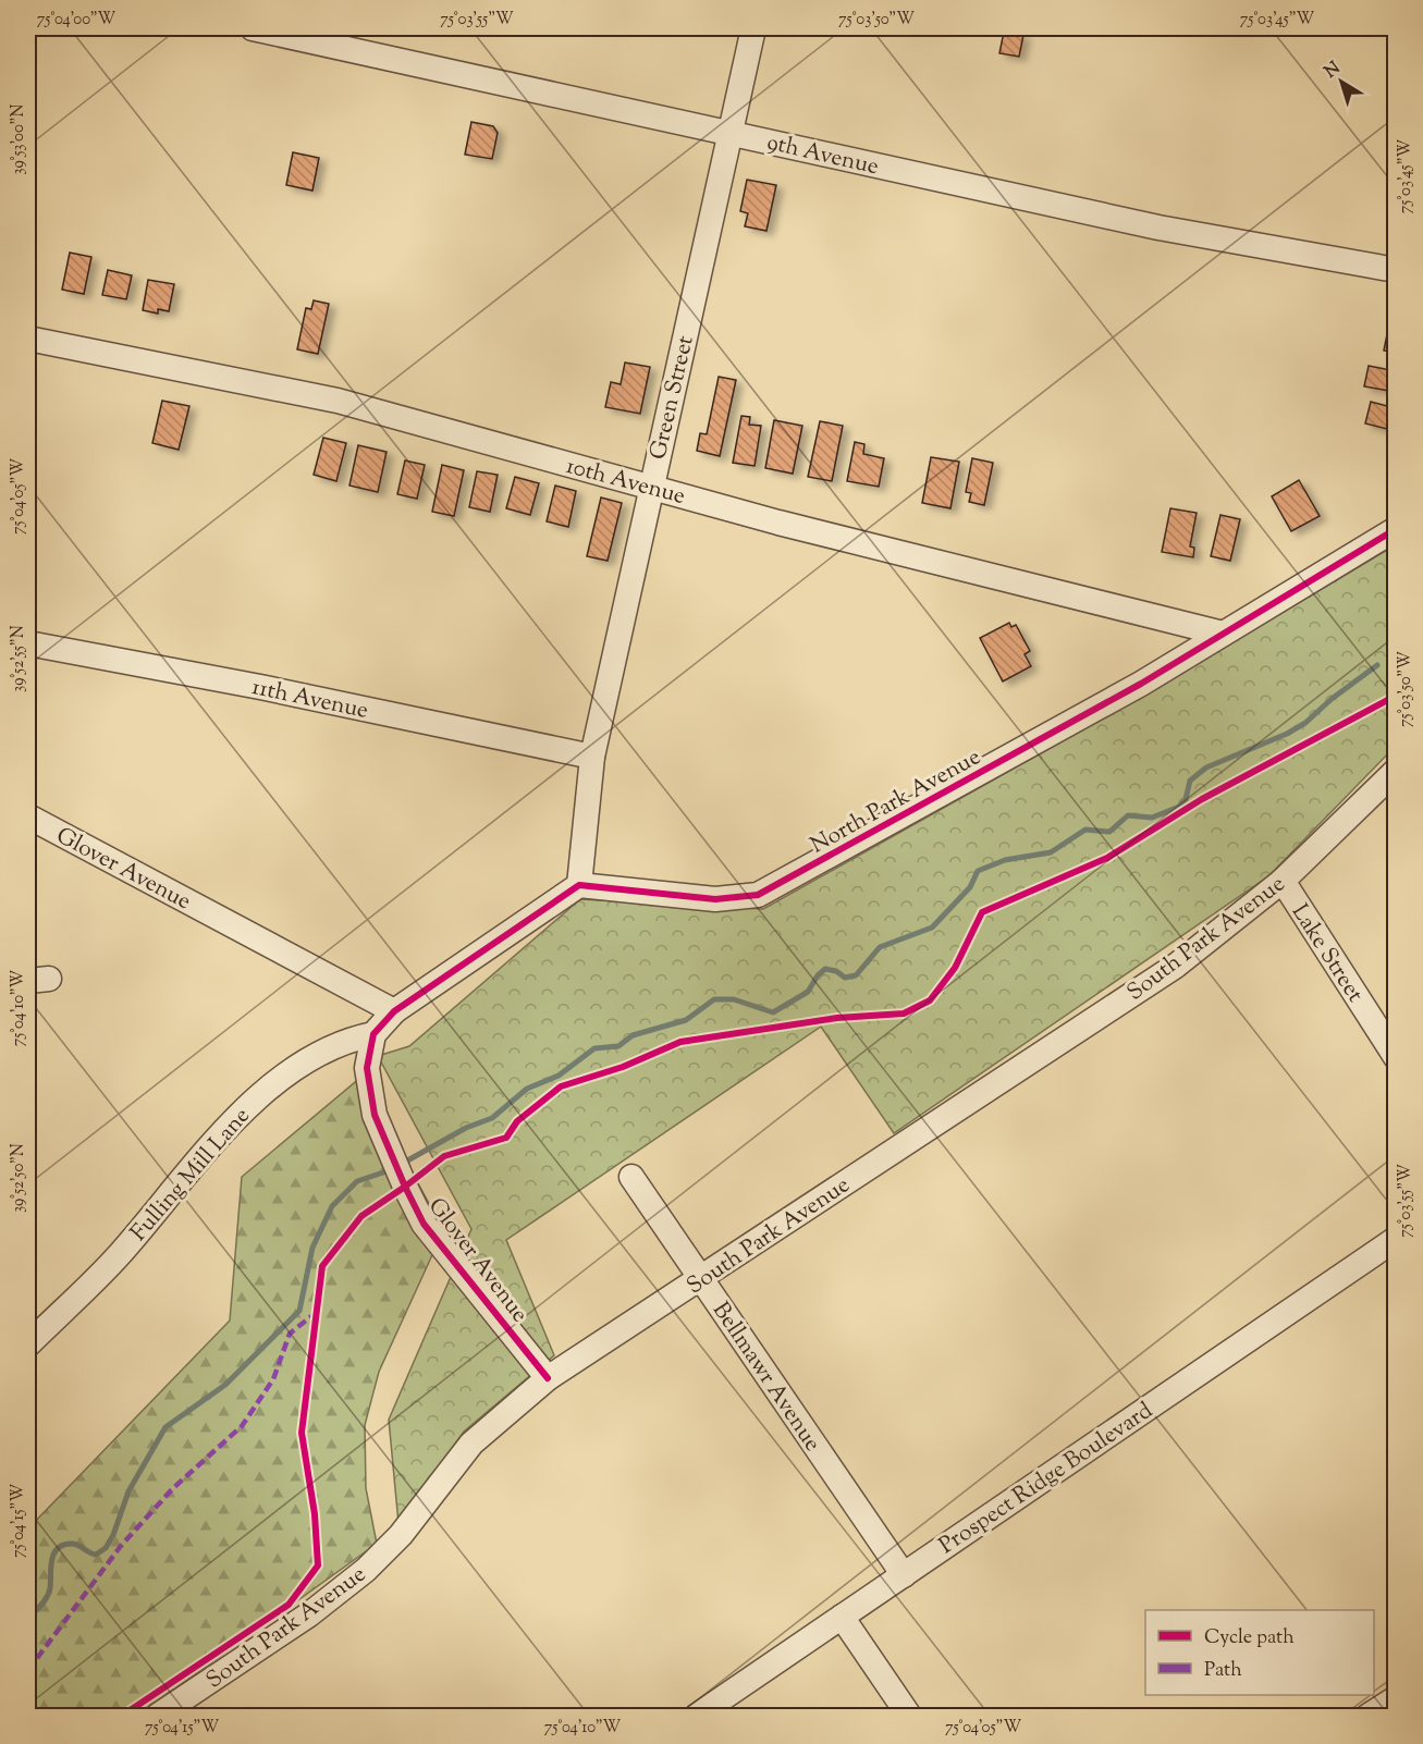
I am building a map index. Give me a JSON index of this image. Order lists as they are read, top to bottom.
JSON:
{
  "streets": {
    "street": [
      "9th Avenue",
      "Green Street",
      "10th Avenue",
      "11th Avenue",
      "North Park Avenue",
      "Glover Avenue",
      "South Park Avenue",
      "Lake Street",
      "Fulling Mill Lane",
      "Bellmawr Avenue",
      "Prospect Ridge Boulevard"
    ]
  },
  "crossings": [
    ["9th Avenue", "Green Street"],
    ["Green Street", "10th Avenue"],
    ["Green Street", "11th Avenue"],
    ["Green Street", "North Park Avenue"],
    ["10th Avenue", "North Park Avenue"],
    ["Glover Avenue", "South Park Avenue"],
    ["Glover Avenue", "Fulling Mill Lane"],
    ["South Park Avenue", "Lake Street"],
    ["South Park Avenue", "Bellmawr Avenue"],
    ["Bellmawr Avenue", "Prospect Ridge Boulevard"]
  ],
  "legend": ["Cycle path", "Path"],
  "north": "top left",
  "coordinates": [
    "75°04'00\"W",
    "75°03'55\"W",
    "75°03'50\"W",
    "75°03'45\"W",
    "39°53'00\"N",
    "75°04'05\"W",
    "39°52'55\"N",
    "75°04'10\"W",
    "39°52'50\"N",
    "75°04'15\"W"
  ]
}
